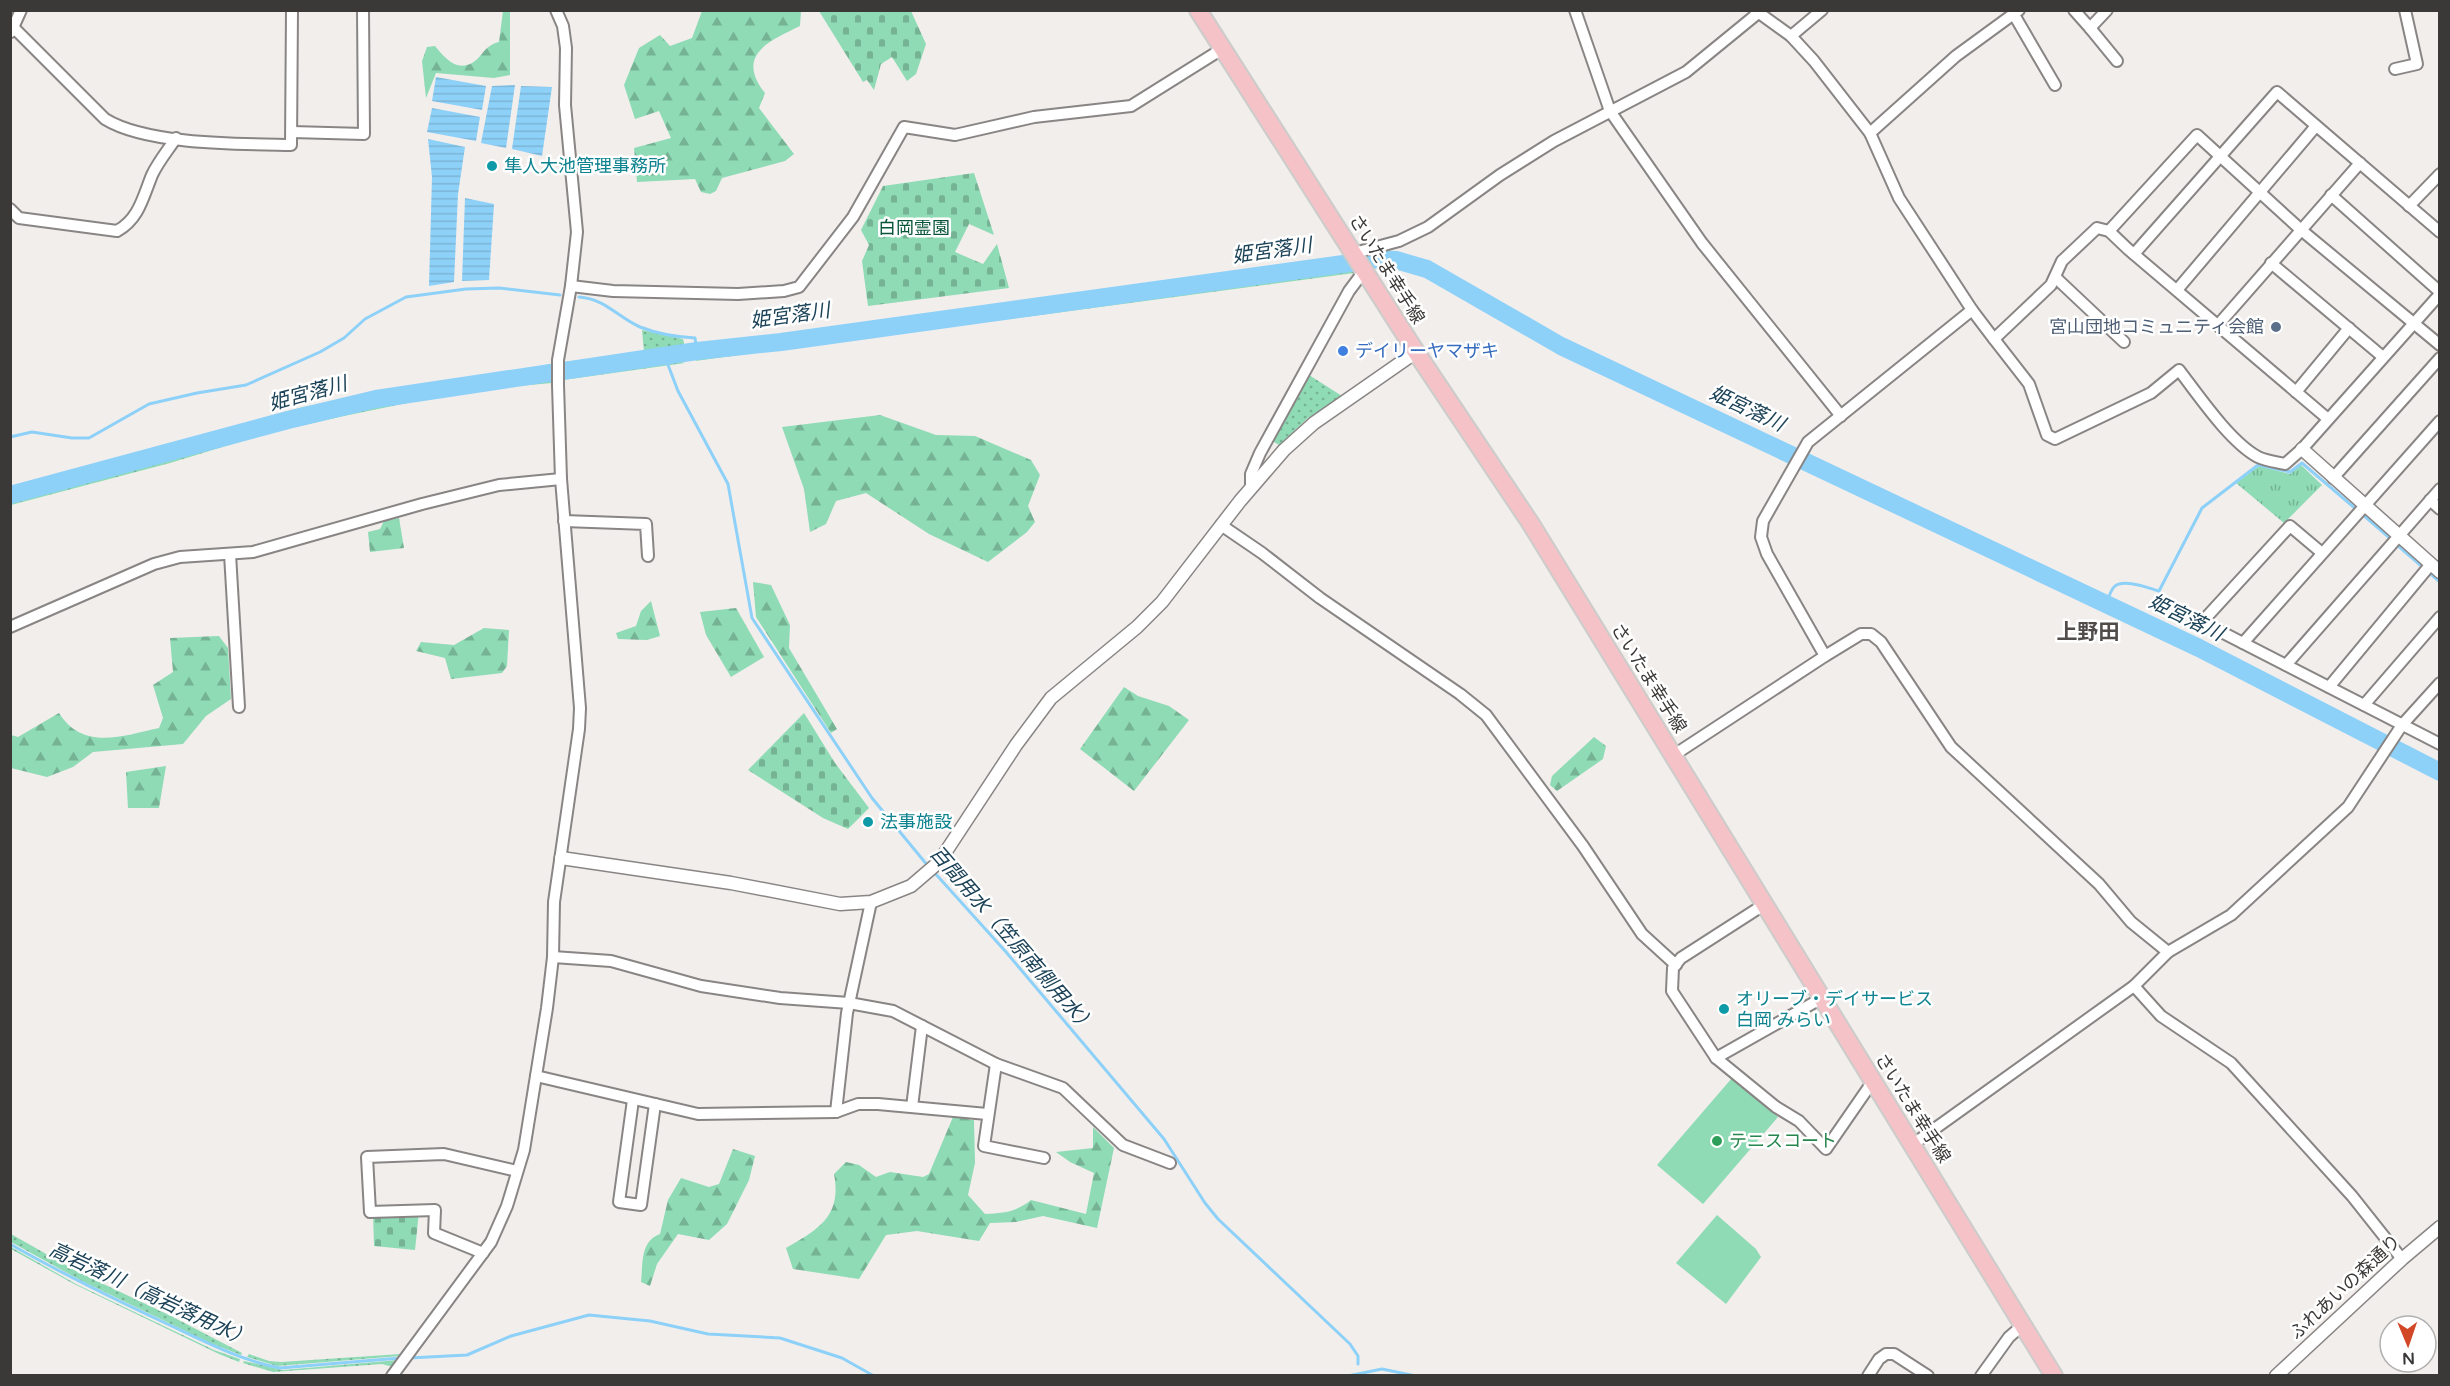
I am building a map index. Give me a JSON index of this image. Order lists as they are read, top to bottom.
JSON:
{
  "streets": {
    "main road": ["さいたま幸手線"],
    "street": ["ふれあいの森通り"]
  },
  "districts": ["上野田"],
  "water": ["姫宮落川", "百間用水（笠原南側用水）", "高岩落川（高岩落用水）"],
  "parks": ["白岡霊園"],
  "places": [
    "隼人大池管理事務所",
    "宮山団地コミュニティ会館",
    "デイリーヤマザキ",
    "法事施設",
    "オリーブ・デイサービス 白岡 みらい",
    "テニスコート"
  ],
  "north": "bottom"
}
